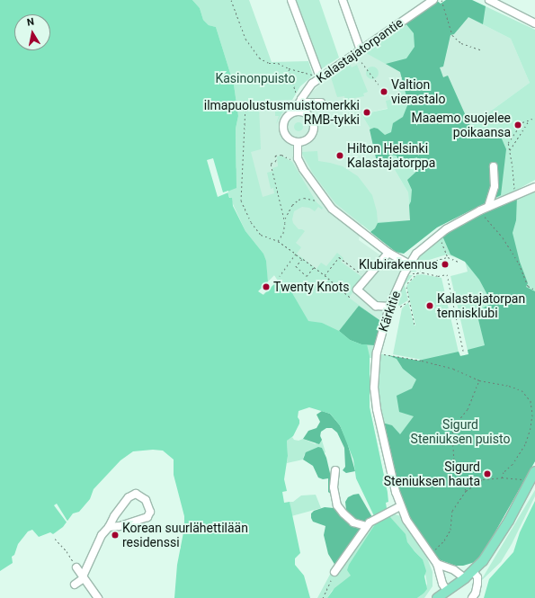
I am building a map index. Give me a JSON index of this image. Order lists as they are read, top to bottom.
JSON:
{
  "streets": {
    "street": ["Kalastajatorpantie", "Kärkitie"]
  },
  "parks": ["Kasinonpuisto", "Sigurd Steniuksen puisto"],
  "places": [
    "Valtion vierastalo",
    "ilmapuolustusmuistomerkki RMB-tykki",
    "Maaemo suojelee poikaansa",
    "Hilton Helsinki Kalastajatorppa",
    "Klubirakennus",
    "Twenty Knots",
    "Kalastajatorpan tennisklubi",
    "Sigurd Steniuksen hauta",
    "Korean suurlähettilään residenssi"
  ],
  "north": "top"
}
